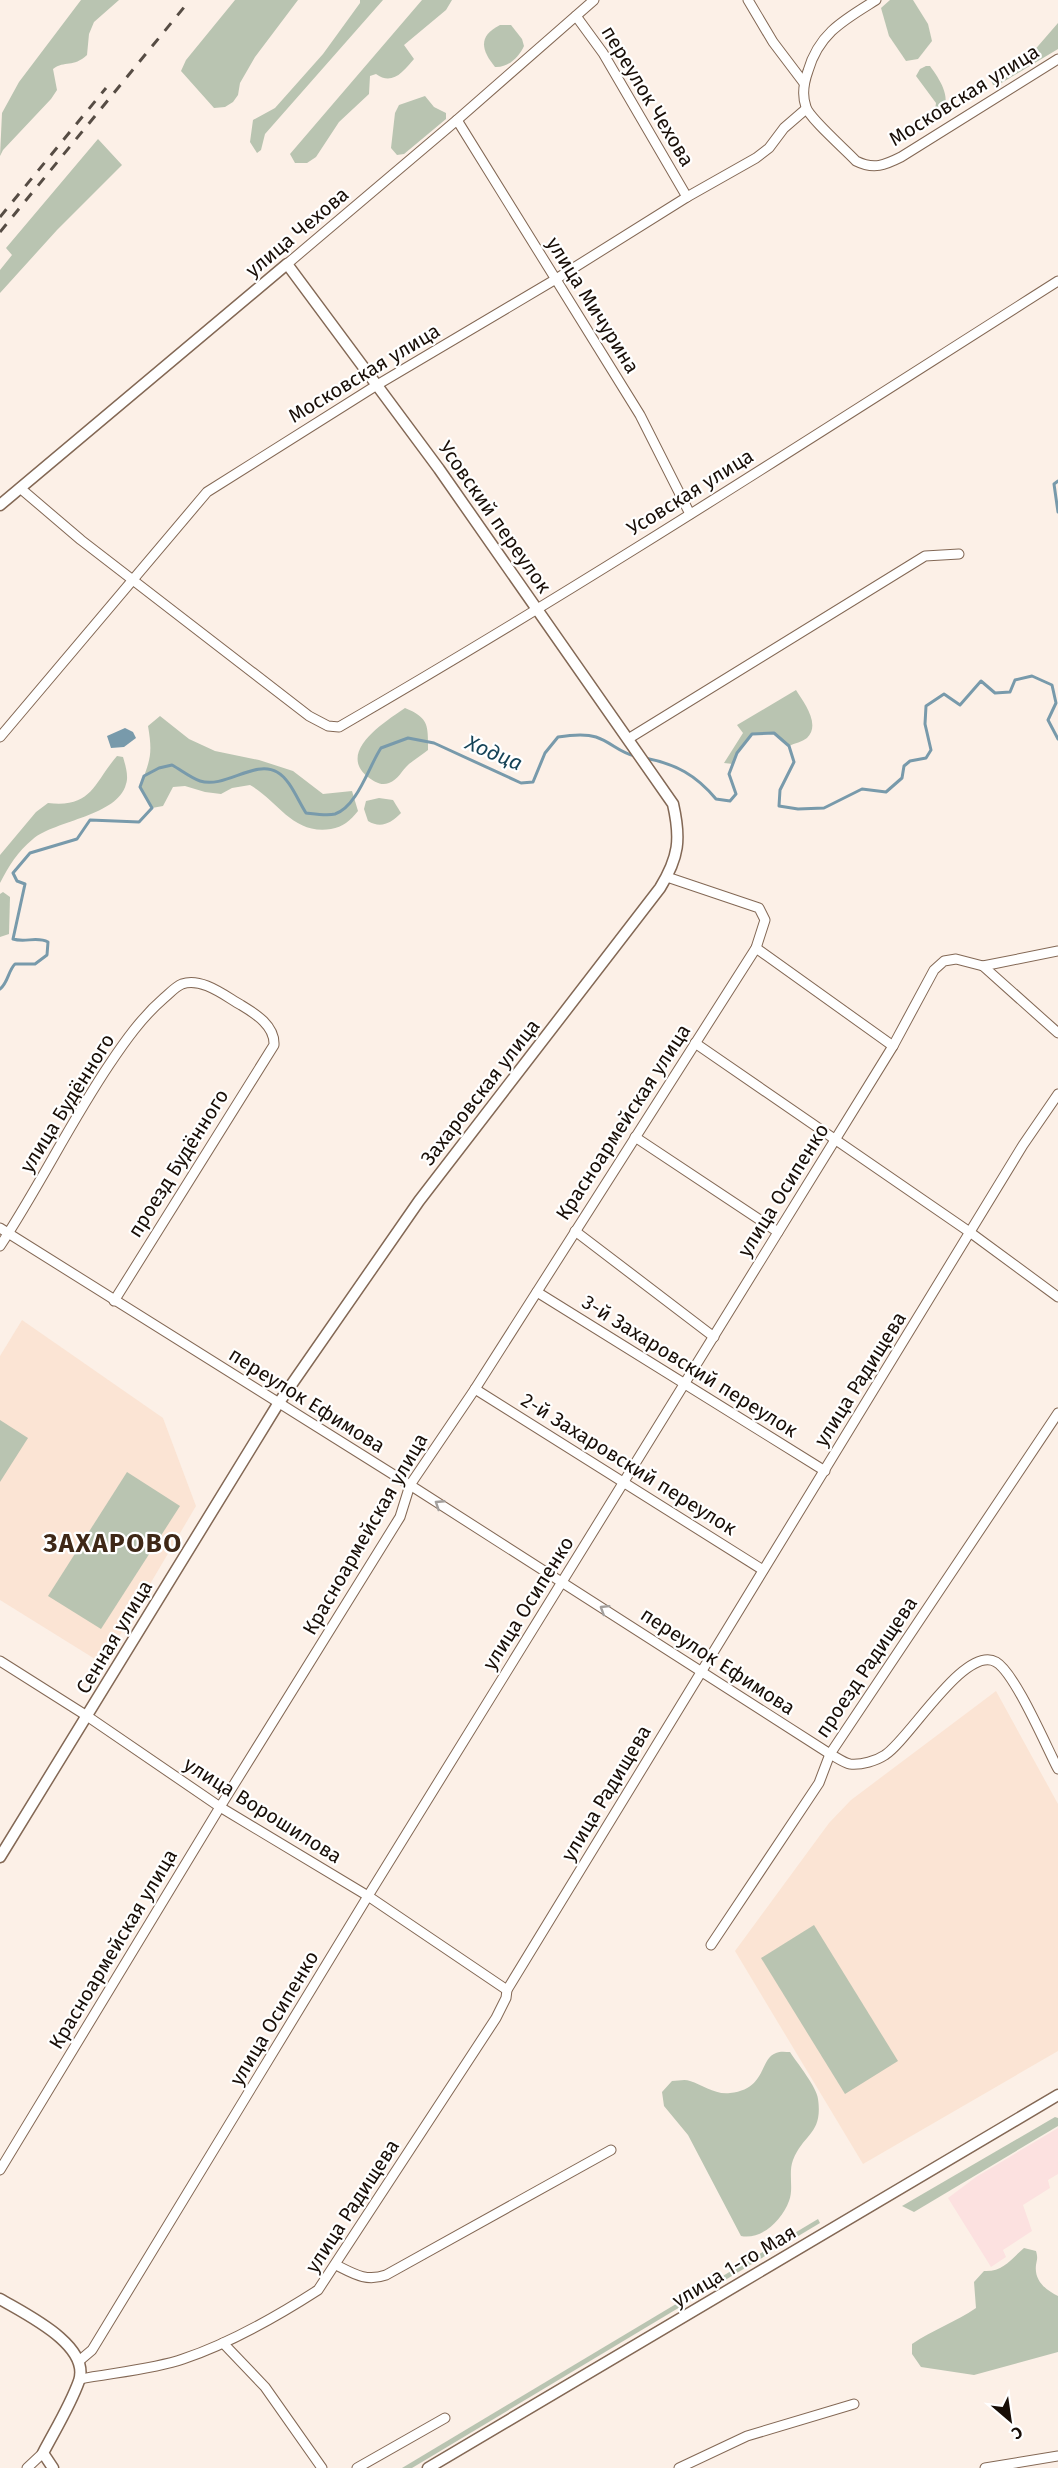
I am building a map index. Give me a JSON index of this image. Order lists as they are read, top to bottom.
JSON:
{
  "streets": {
    "street": [
      "Московская улица",
      "переулок Чехова",
      "улица Чехова",
      "улица Мичурина",
      "Усовская улица",
      "Усовский переулок",
      "Захаровская улица",
      "улица Будённого",
      "Красноармейская улица",
      "проезд Будённого",
      "улица Осипенко",
      "3-й Захаровский переулок",
      "улица Радищева",
      "переулок Ефимова",
      "2-й Захаровский переулок",
      "Сенная улица",
      "проезд Радищева",
      "улица Ворошилова",
      "улица 1-го Мая"
    ]
  },
  "crossings": [
    ["Московская улица", "переулок Чехова"],
    ["Московская улица", "улица Мичурина"],
    ["Московская улица", "Усовская улица"],
    ["Московская улица", "Усовский переулок"],
    ["переулок Чехова", "улица Чехова"],
    ["улица Чехова", "улица Мичурина"],
    ["улица Чехова", "Усовский переулок"],
    ["улица Мичурина", "Усовская улица"],
    ["Усовская улица", "Усовский переулок"],
    ["Усовский переулок", "Захаровская улица"],
    ["Захаровская улица", "Красноармейская улица"],
    ["Захаровская улица", "переулок Ефимова"],
    ["Захаровская улица", "Сенная улица"],
    ["улица Будённого", "проезд Будённого"],
    ["улица Будённого", "переулок Ефимова"],
    ["Красноармейская улица", "3-й Захаровский переулок"],
    ["Красноармейская улица", "переулок Ефимова"],
    ["Красноармейская улица", "2-й Захаровский переулок"],
    ["Красноармейская улица", "улица Ворошилова"],
    ["проезд Будённого", "переулок Ефимова"],
    ["улица Осипенко", "3-й Захаровский переулок"],
    ["улица Осипенко", "переулок Ефимова"],
    ["улица Осипенко", "2-й Захаровский переулок"],
    ["улица Осипенко", "улица Ворошилова"],
    ["3-й Захаровский переулок", "улица Радищева"],
    ["улица Радищева", "переулок Ефимова"],
    ["улица Радищева", "2-й Захаровский переулок"],
    ["улица Радищева", "улица Ворошилова"],
    ["переулок Ефимова", "Сенная улица"],
    ["переулок Ефимова", "проезд Радищева"],
    ["Сенная улица", "улица Ворошилова"]
  ],
  "districts": ["ЗАХАРОВО"],
  "water": ["Ходца"],
  "north": "bottom right"
}
